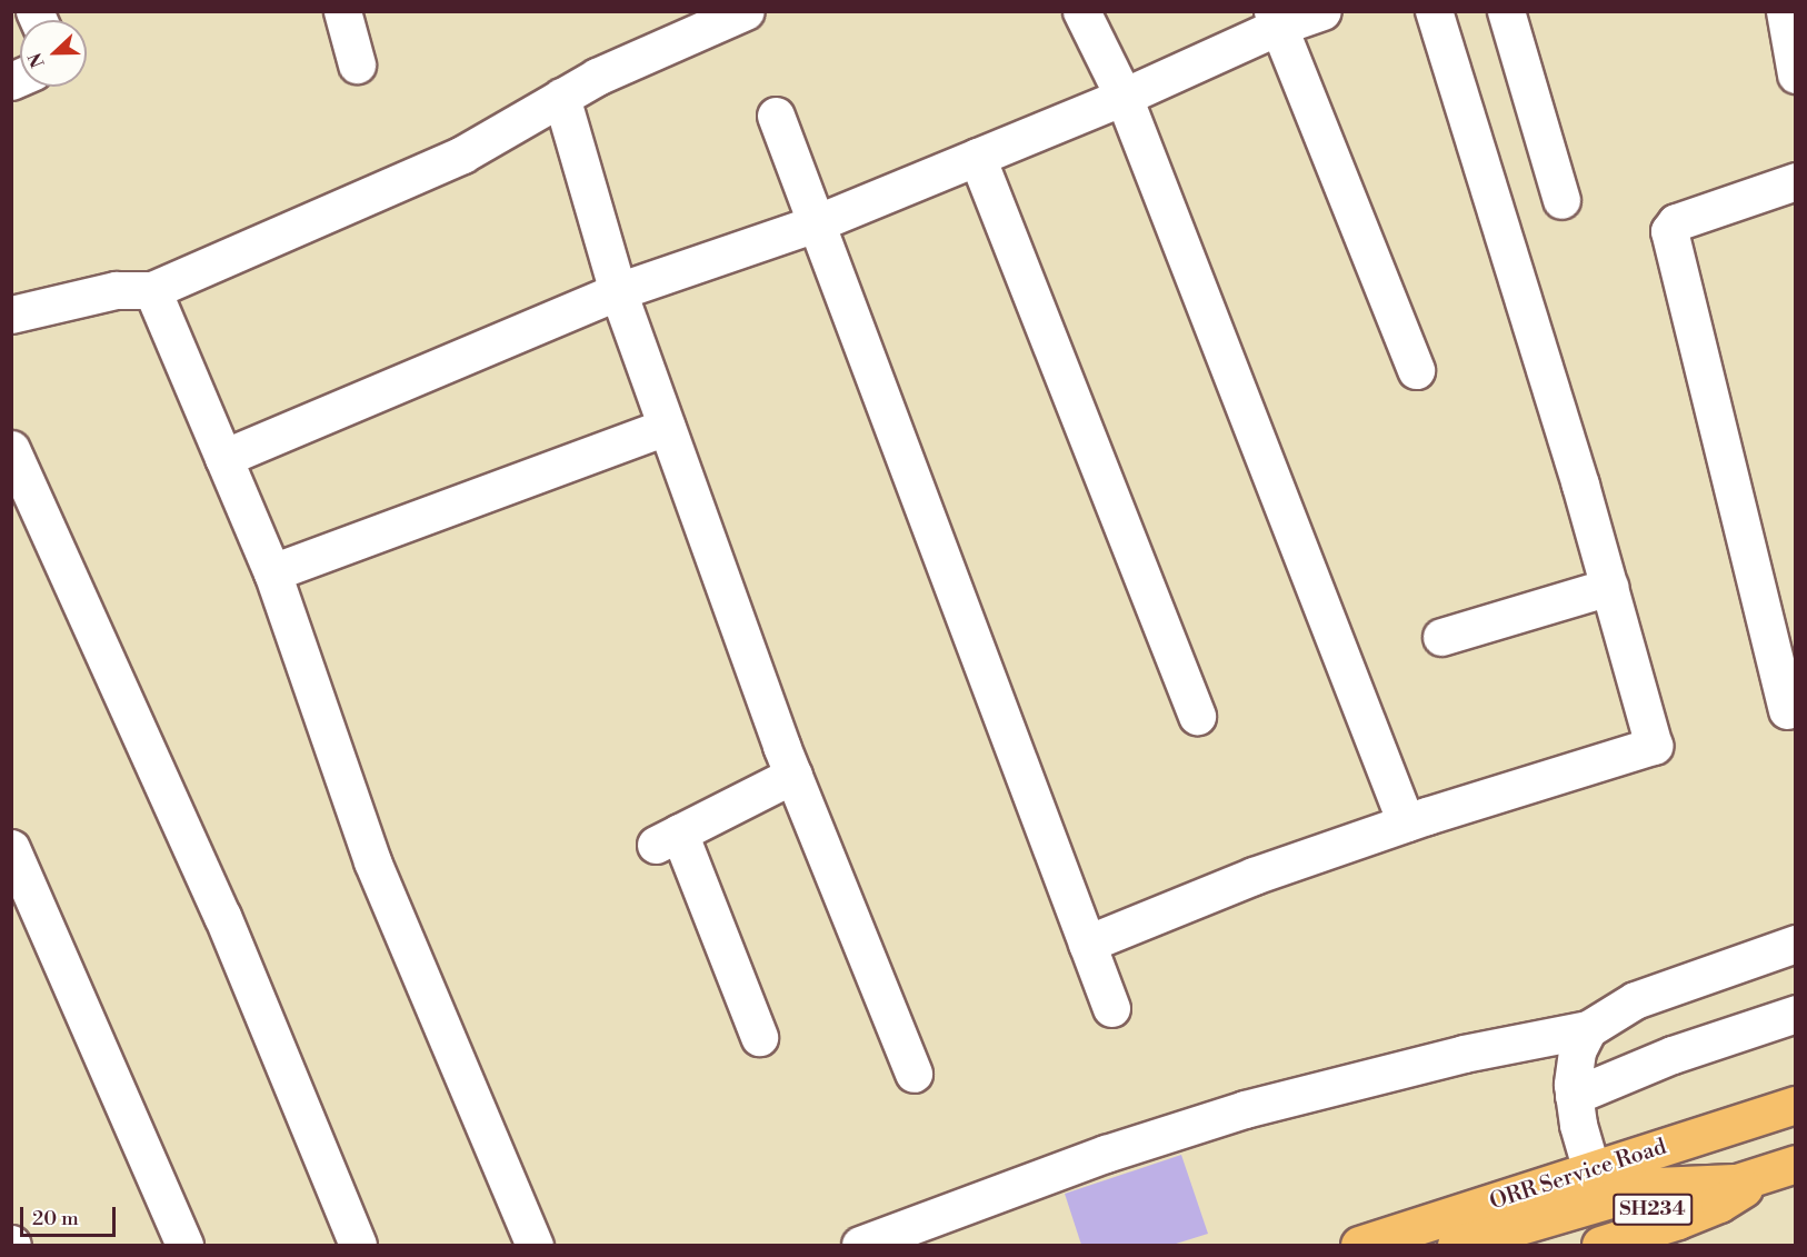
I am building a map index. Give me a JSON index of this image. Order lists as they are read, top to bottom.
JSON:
{
  "streets": {
    "main road": ["ORR Service Road", "SH234"]
  },
  "scale_bar": "20 m",
  "north": "left"
}
